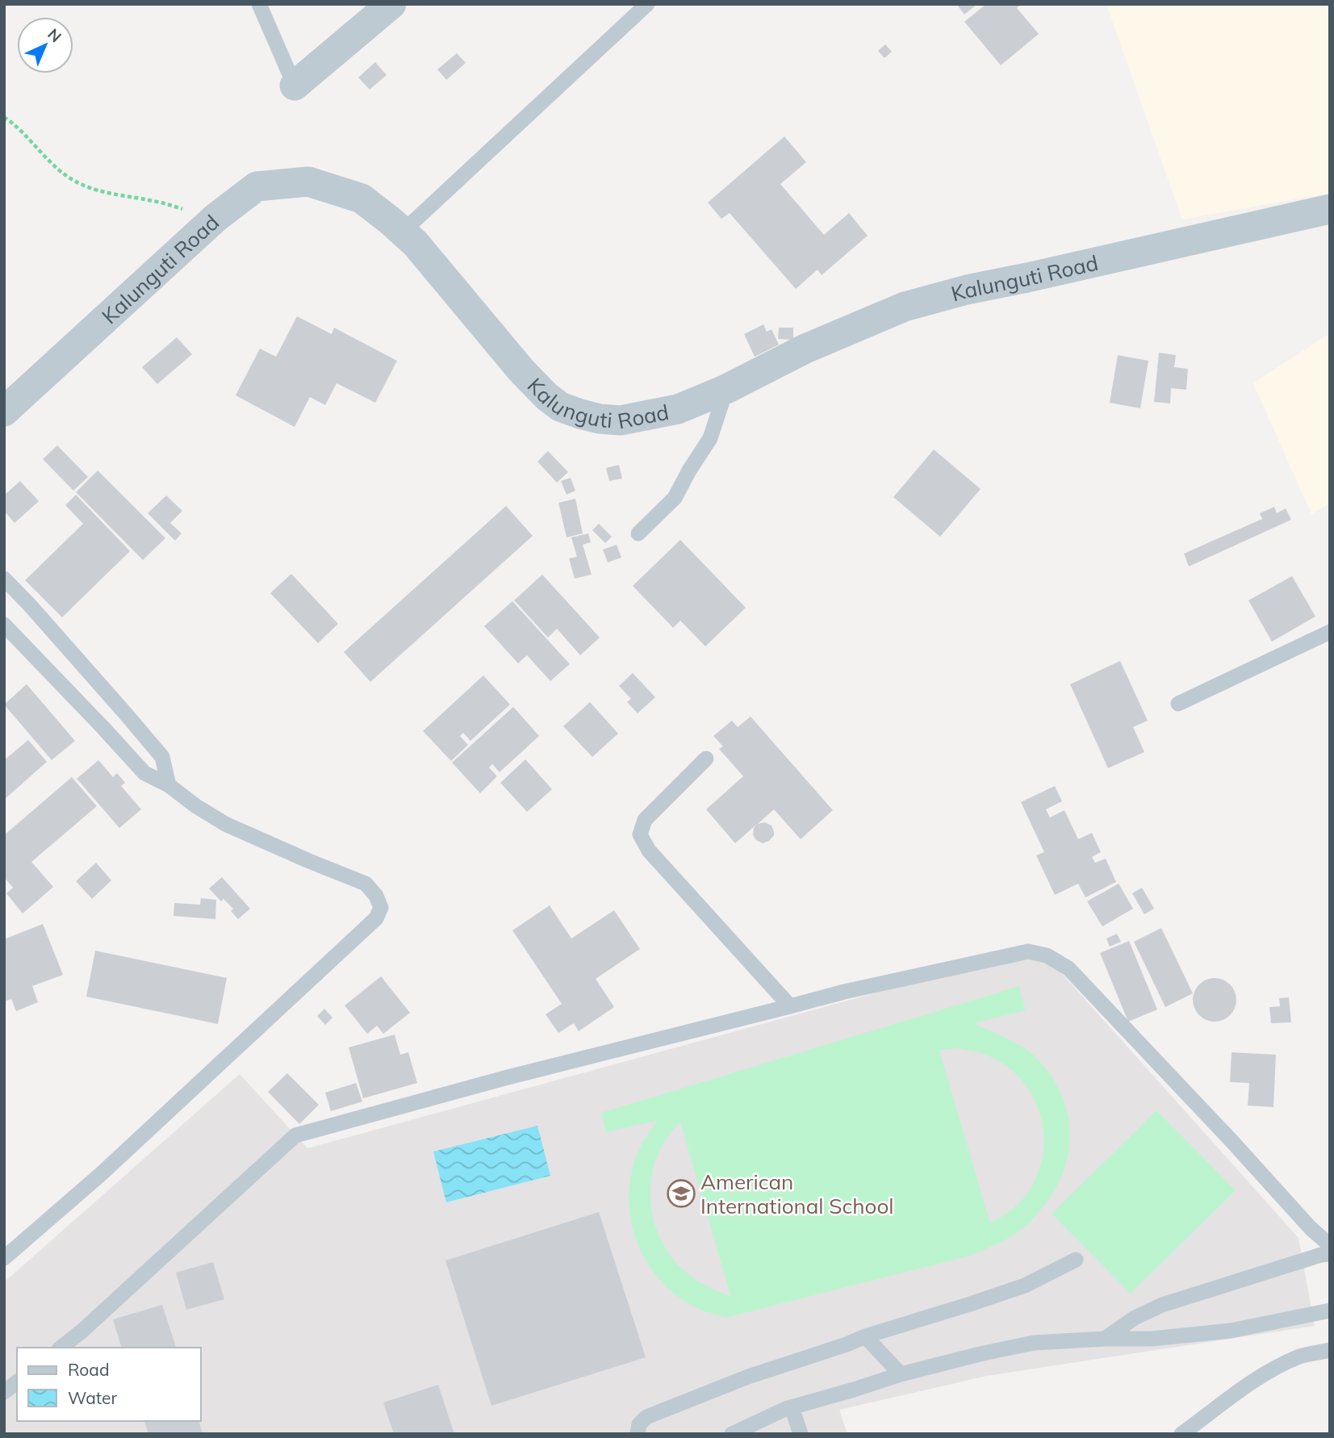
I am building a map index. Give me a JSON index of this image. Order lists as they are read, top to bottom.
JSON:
{
  "streets": {
    "street": ["Kalunguti Road"]
  },
  "places": {
    "school or university": ["American International School"]
  },
  "legend": ["Road", "Water"],
  "north": "top right"
}
